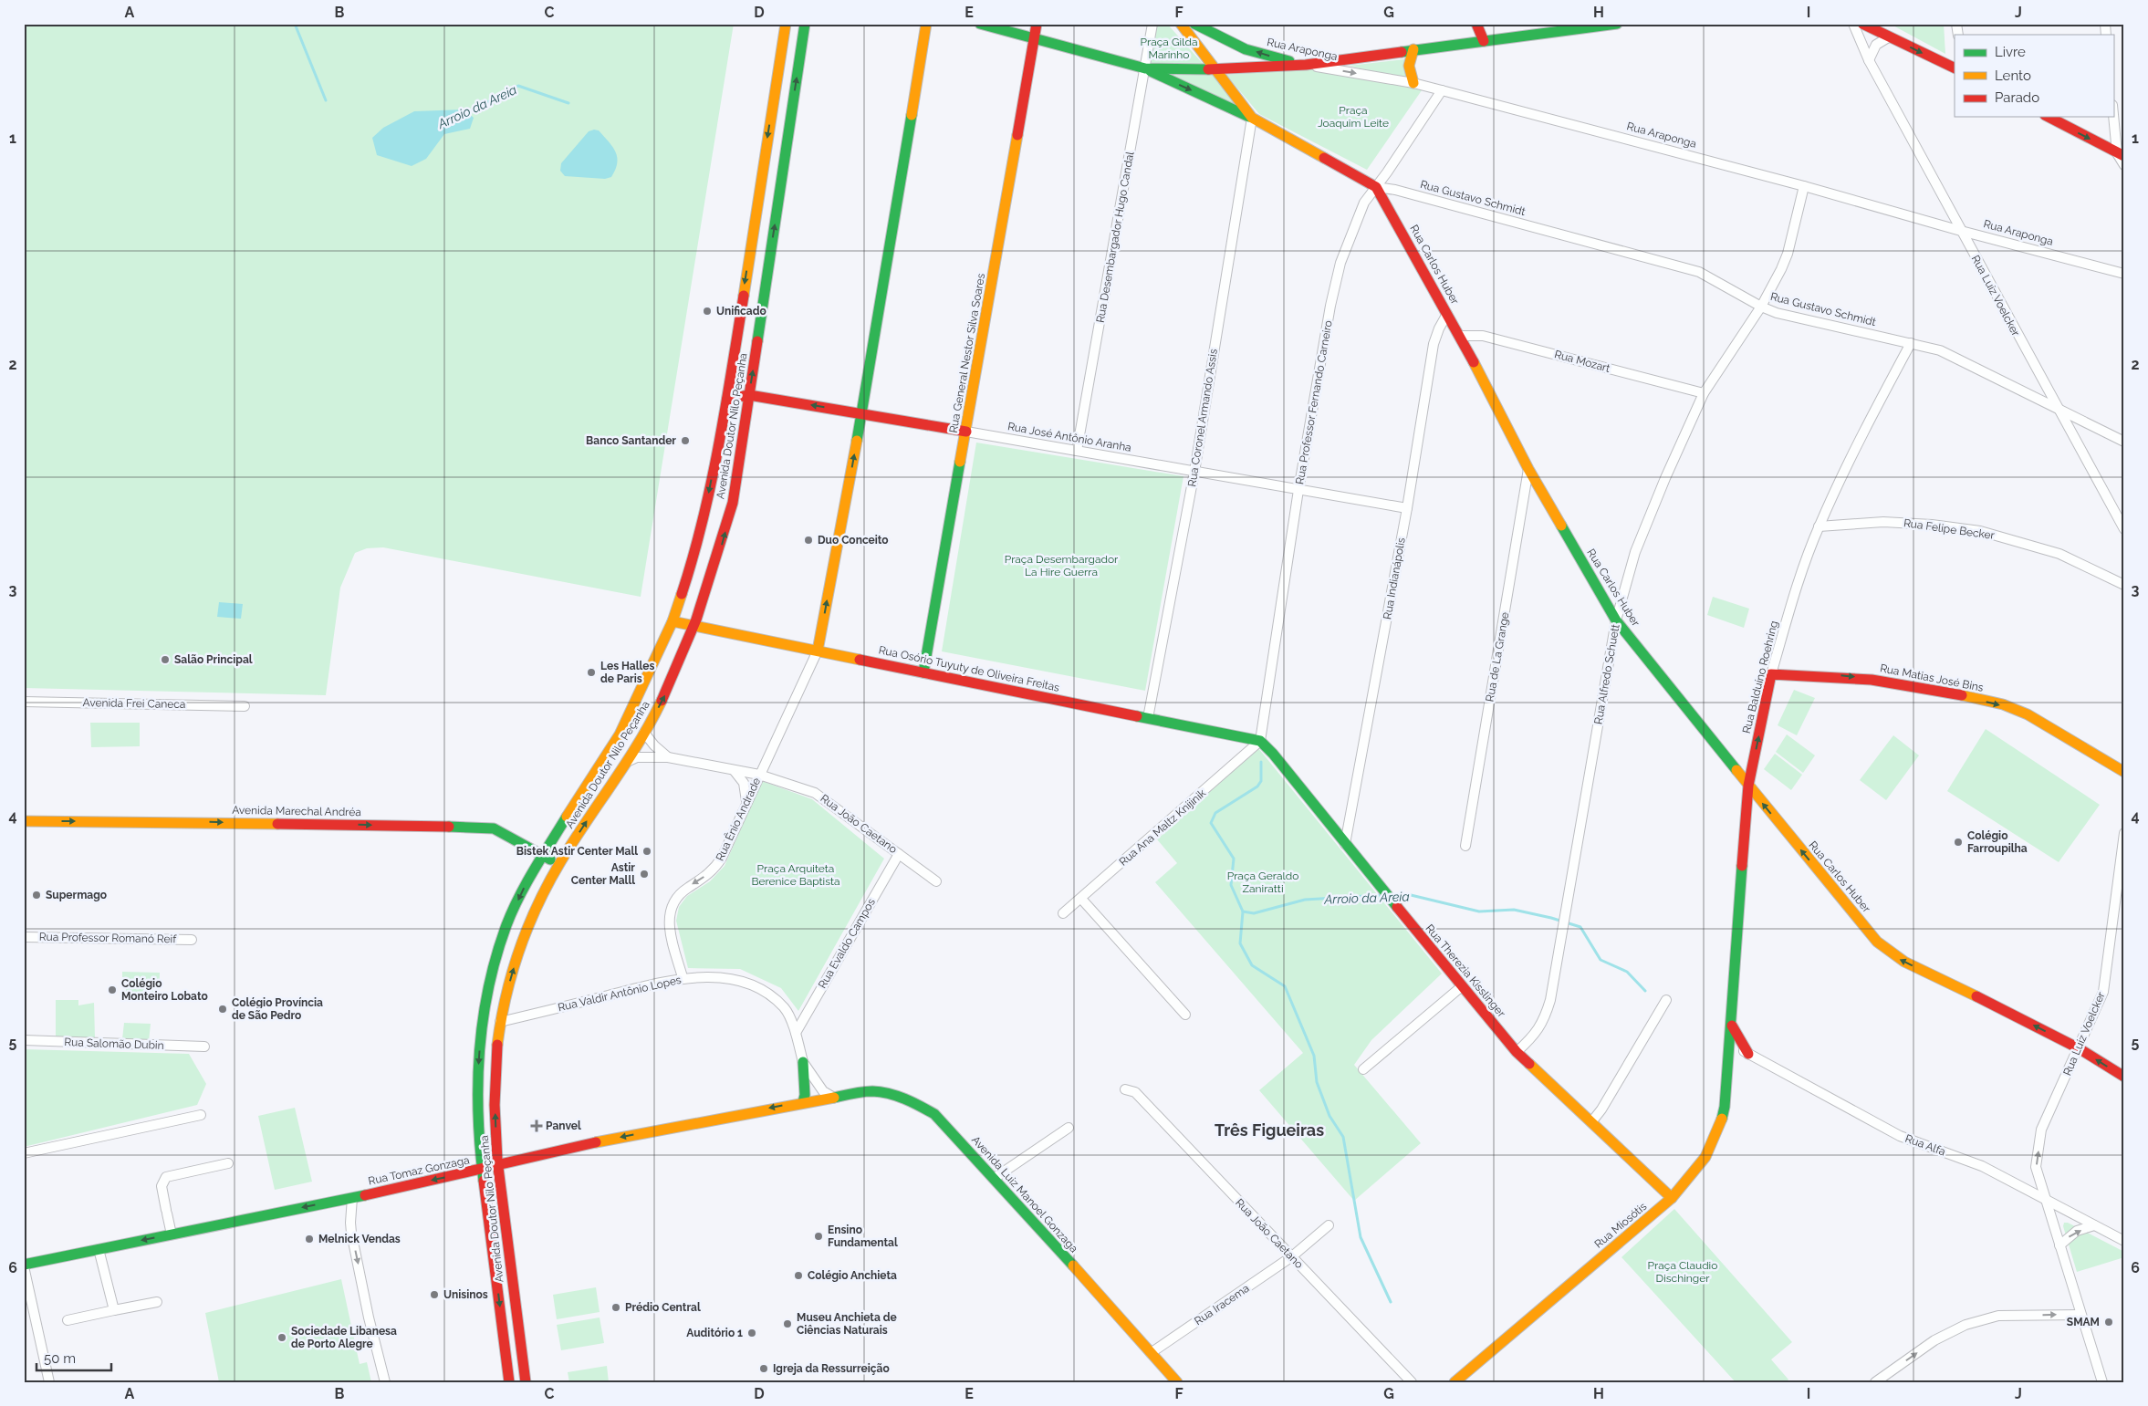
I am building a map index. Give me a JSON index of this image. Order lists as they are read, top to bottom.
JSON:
{
  "streets": {
    "street": [
      "Rua Araponga",
      "Rua Gustavo Schmidt",
      "Rua Desembargador Hugo Candal",
      "Rua Carlos Huber",
      "Rua Luiz Voelcker",
      "Rua General Nestor Silva Soares",
      "Rua Mozart",
      "Rua Professor Fernando Carneiro",
      "Rua Coronel Armando Assis",
      "Avenida Doutor Nilo Peçanha",
      "Rua José Antônio Aranha",
      "Rua Felipe Becker",
      "Rua Indianápolis",
      "Rua de La Grange",
      "Rua Osório Tuyuty de Oliveira Freitas",
      "Rua Alfredo Schuett",
      "Rua Balduíno Roehring",
      "Rua Matias José Bins",
      "Avenida Frei Caneca",
      "Avenida Marechal Andréa",
      "Rua Ênio Andrade",
      "Rua João Caetano",
      "Rua Ana Maltz Knijinik",
      "Rua Professor Romanó Reif",
      "Rua Evaldo Campos",
      "Rua Therezia Kisslinger",
      "Rua Valdir Antônio Lopes",
      "Rua Salomão Dubin",
      "Rua Alfa",
      "Rua Tomaz Gonzaga",
      "Avenida Luiz Manoel Gonzaga",
      "Rua Miosótis",
      "Rua Iracema"
    ]
  },
  "crossings": [
    ["Rua Araponga", "Rua Luiz Voelcker"],
    ["Rua Araponga", "Rua Professor Fernando Carneiro"],
    ["Rua Araponga", "Rua Alfredo Schuett"],
    ["Rua Gustavo Schmidt", "Rua Carlos Huber"],
    ["Rua Gustavo Schmidt", "Rua Luiz Voelcker"],
    ["Rua Gustavo Schmidt", "Rua Professor Fernando Carneiro"],
    ["Rua Gustavo Schmidt", "Rua Alfredo Schuett"],
    ["Rua Gustavo Schmidt", "Rua Balduíno Roehring"],
    ["Rua Desembargador Hugo Candal", "Rua José Antônio Aranha"],
    ["Rua Carlos Huber", "Rua Luiz Voelcker"],
    ["Rua Carlos Huber", "Rua Mozart"],
    ["Rua Carlos Huber", "Rua Professor Fernando Carneiro"],
    ["Rua Carlos Huber", "Rua Indianápolis"],
    ["Rua Carlos Huber", "Rua de La Grange"],
    ["Rua Carlos Huber", "Rua Alfredo Schuett"],
    ["Rua Carlos Huber", "Rua Balduíno Roehring"],
    ["Rua Luiz Voelcker", "Rua Alfa"],
    ["Rua General Nestor Silva Soares", "Rua José Antônio Aranha"],
    ["Rua General Nestor Silva Soares", "Rua Osório Tuyuty de Oliveira Freitas"],
    ["Rua Mozart", "Rua Alfredo Schuett"],
    ["Rua Professor Fernando Carneiro", "Rua José Antônio Aranha"],
    ["Rua Professor Fernando Carneiro", "Rua Osório Tuyuty de Oliveira Freitas"],
    ["Rua Professor Fernando Carneiro", "Rua Ana Maltz Knijinik"],
    ["Rua Professor Fernando Carneiro", "Rua Therezia Kisslinger"],
    ["Rua Coronel Armando Assis", "Rua José Antônio Aranha"],
    ["Rua Coronel Armando Assis", "Rua Osório Tuyuty de Oliveira Freitas"],
    ["Avenida Doutor Nilo Peçanha", "Rua José Antônio Aranha"],
    ["Avenida Doutor Nilo Peçanha", "Rua Osório Tuyuty de Oliveira Freitas"],
    ["Avenida Doutor Nilo Peçanha", "Avenida Marechal Andréa"],
    ["Avenida Doutor Nilo Peçanha", "Rua João Caetano"],
    ["Avenida Doutor Nilo Peçanha", "Rua Valdir Antônio Lopes"],
    ["Avenida Doutor Nilo Peçanha", "Rua Tomaz Gonzaga"],
    ["Rua José Antônio Aranha", "Rua Indianápolis"],
    ["Rua Felipe Becker", "Rua Balduíno Roehring"],
    ["Rua Indianápolis", "Rua Therezia Kisslinger"],
    ["Rua Osório Tuyuty de Oliveira Freitas", "Rua Ênio Andrade"],
    ["Rua Osório Tuyuty de Oliveira Freitas", "Rua Ana Maltz Knijinik"],
    ["Rua Osório Tuyuty de Oliveira Freitas", "Rua Therezia Kisslinger"],
    ["Rua Alfredo Schuett", "Rua Therezia Kisslinger"],
    ["Rua Balduíno Roehring", "Rua Matias José Bins"],
    ["Rua Balduíno Roehring", "Rua Alfa"],
    ["Rua Balduíno Roehring", "Rua Miosótis"],
    ["Rua Ênio Andrade", "Rua João Caetano"],
    ["Rua Ênio Andrade", "Rua Valdir Antônio Lopes"],
    ["Rua João Caetano", "Rua Evaldo Campos"],
    ["Rua João Caetano", "Rua Iracema"],
    ["Rua Ana Maltz Knijinik", "Rua Therezia Kisslinger"],
    ["Rua Evaldo Campos", "Rua Valdir Antônio Lopes"],
    ["Rua Therezia Kisslinger", "Rua Miosótis"],
    ["Rua Valdir Antônio Lopes", "Rua Tomaz Gonzaga"],
    ["Rua Valdir Antônio Lopes", "Avenida Luiz Manoel Gonzaga"],
    ["Rua Alfa", "Rua Miosótis"],
    ["Rua Tomaz Gonzaga", "Avenida Luiz Manoel Gonzaga"],
    ["Avenida Luiz Manoel Gonzaga", "Rua Iracema"]
  ],
  "one_way": [
    "Rua Carlos Huber",
    "Rua Matias José Bins",
    "Avenida Marechal Andréa",
    "Rua Ênio Andrade",
    "Rua Tomaz Gonzaga"
  ],
  "districts": ["Três Figueiras"],
  "water": ["Arroio da Areia"],
  "parks": [
    "Praça Gilda Marinho",
    "Praça Joaquim Leite",
    "Praça Desembargador La Hire Guerra",
    "Praça Arquiteta Berenice Baptista",
    "Praça Geraldo Zaniratti",
    "Praça Claudio Dischinger"
  ],
  "places": {
    "other": [
      "Unificado",
      "Banco Santander",
      "Duo Conceito",
      "Salão Principal",
      "Les Halles de Paris",
      "Colégio Farroupilha",
      "Bistek Astir Center Mall",
      "Astir Center Malll",
      "Supermago",
      "Colégio Monteiro Lobato",
      "Colégio Província de São Pedro",
      "Ensino Fundamental",
      "Melnick Vendas",
      "Colégio Anchieta",
      "Unisinos",
      "Prédio Central",
      "SMAM",
      "Museu Anchieta de Ciências Naturais",
      "Auditório 1",
      "Sociedade Libanesa de Porto Alegre",
      "Igreja da Ressurreição"
    ],
    "health": ["Panvel"]
  },
  "legend": ["Livre", "Lento", "Parado"],
  "scale_bar": "50 m",
  "grid": {
    "columns": [
      "A",
      "B",
      "C",
      "D",
      "E",
      "F",
      "G",
      "H",
      "I",
      "J"
    ],
    "rows": [
      "1",
      "2",
      "3",
      "4",
      "5",
      "6"
    ]
  }
}
